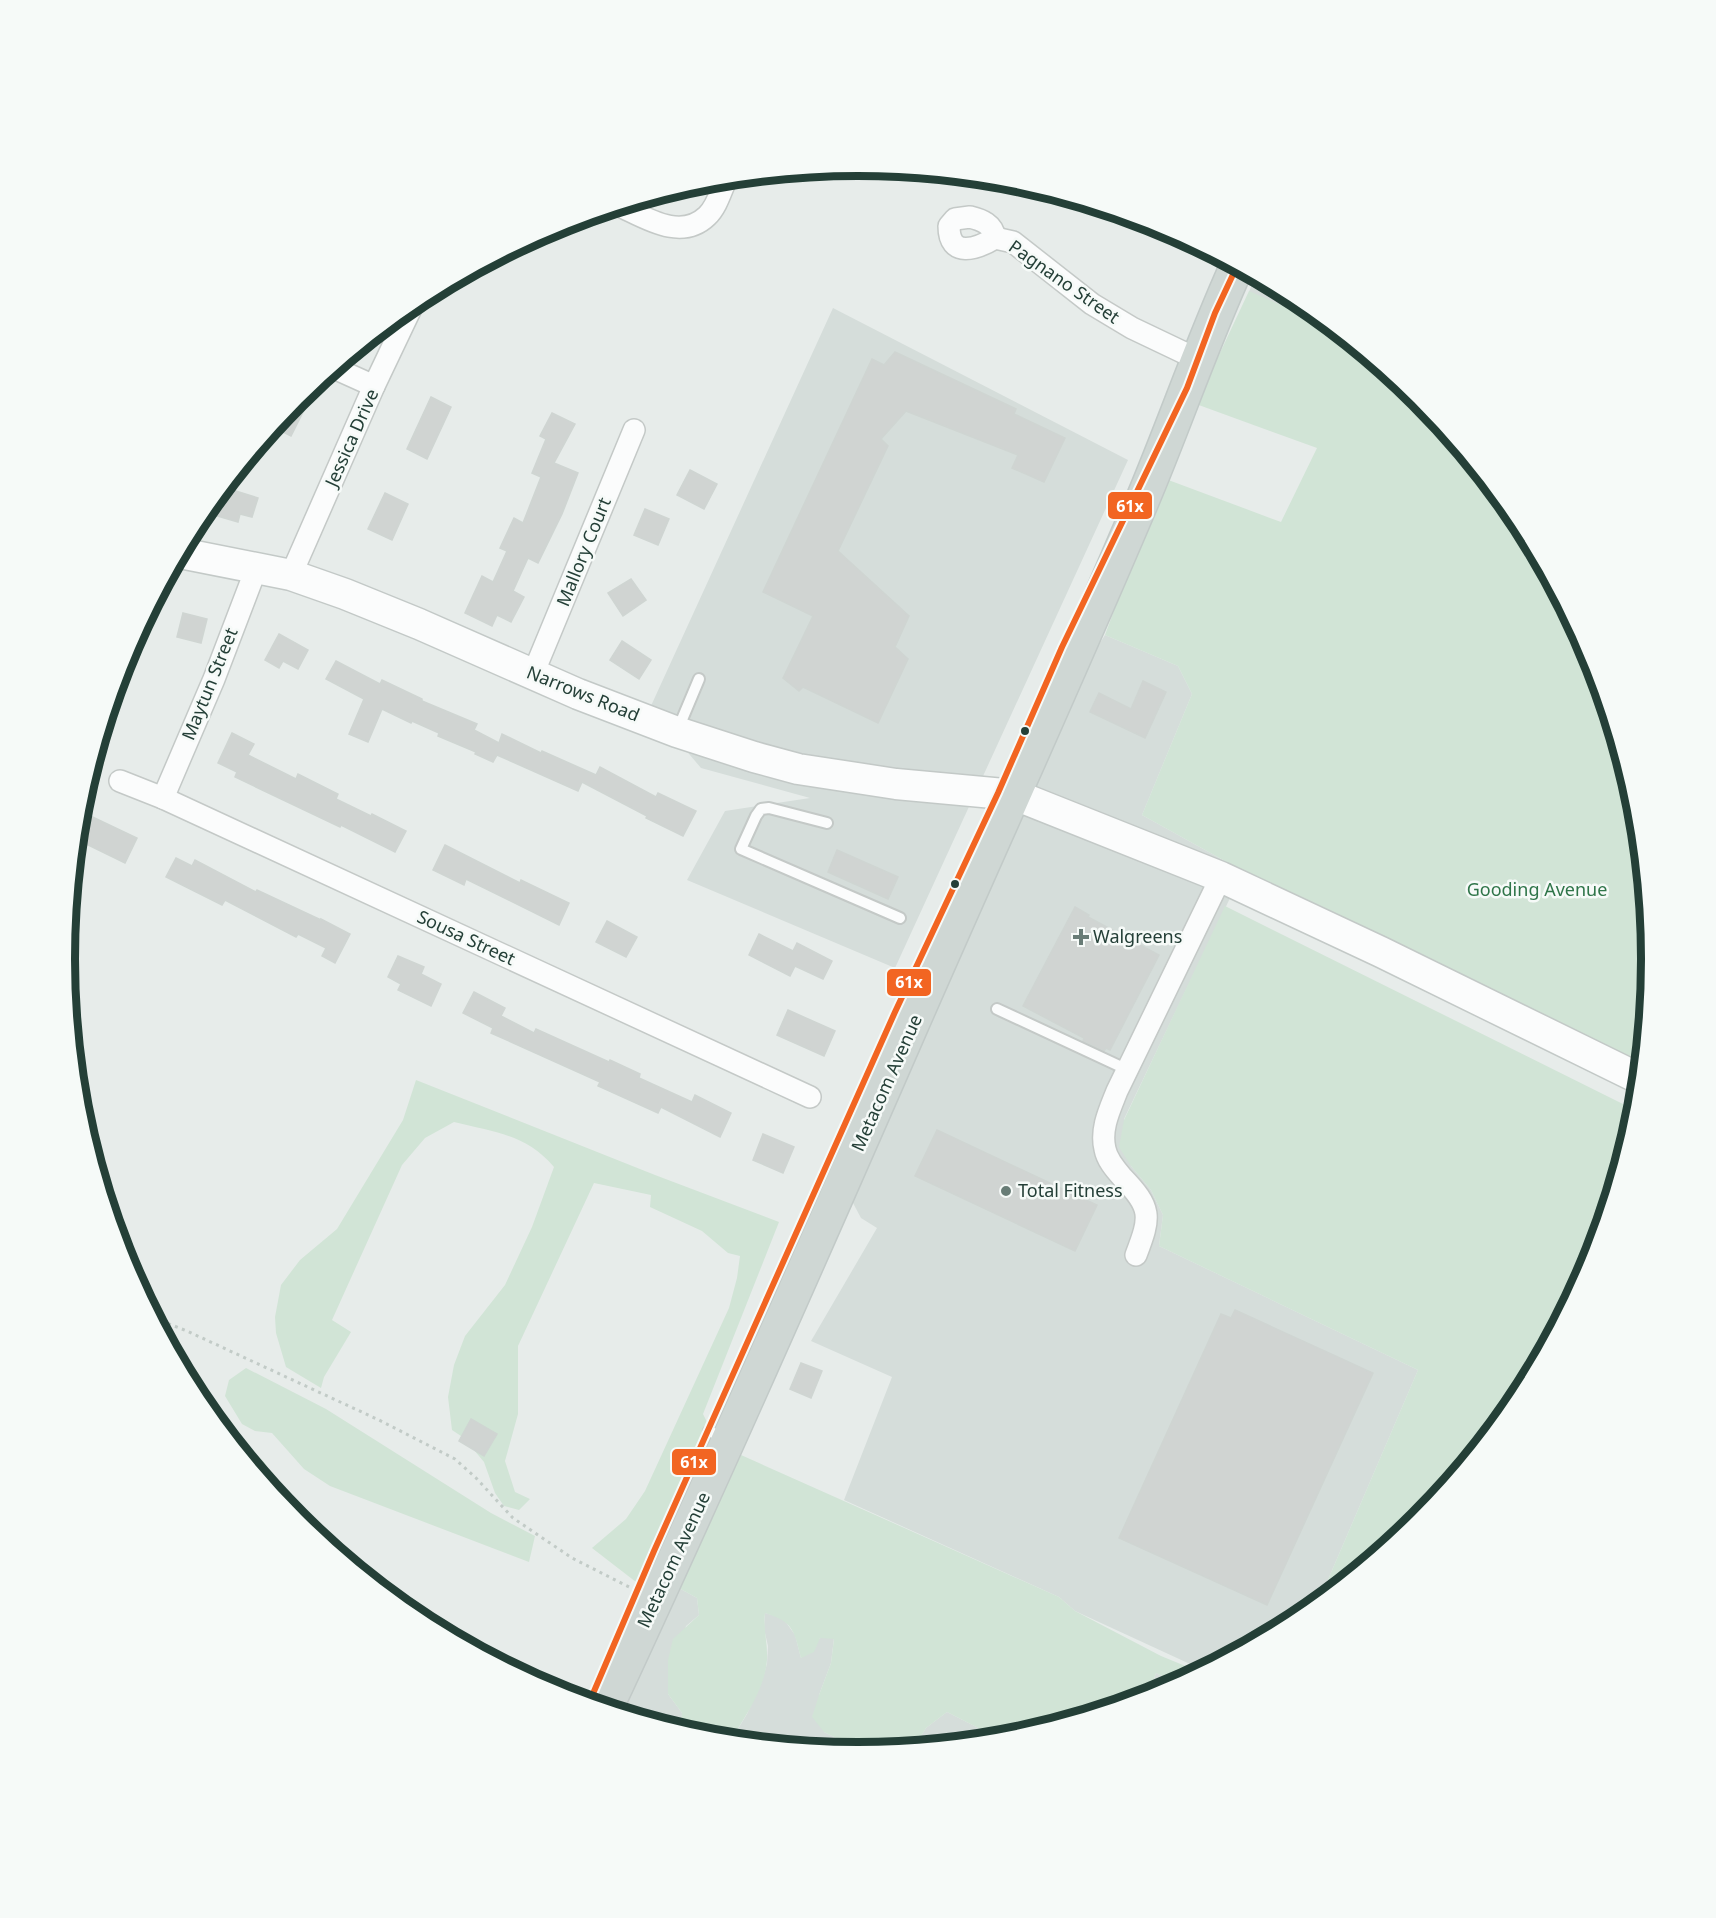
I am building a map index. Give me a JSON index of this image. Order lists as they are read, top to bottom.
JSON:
{
  "streets": {
    "main road": ["Metacom Avenue"],
    "street": [
      "Pagnano Street",
      "Jessica Drive",
      "Mallory Court",
      "Maytun Street",
      "Narrows Road",
      "Sousa Street"
    ]
  },
  "crossings": [
    ["Pagnano Street", "Metacom Avenue"],
    ["Jessica Drive", "Narrows Road"],
    ["Mallory Court", "Narrows Road"],
    ["Maytun Street", "Narrows Road"],
    ["Maytun Street", "Sousa Street"],
    ["Narrows Road", "Metacom Avenue"]
  ],
  "parks": ["Gooding Avenue"],
  "places": {
    "health": ["Walgreens"],
    "other": ["Total Fitness"]
  },
  "lines": ["transit line 61x"]
}
